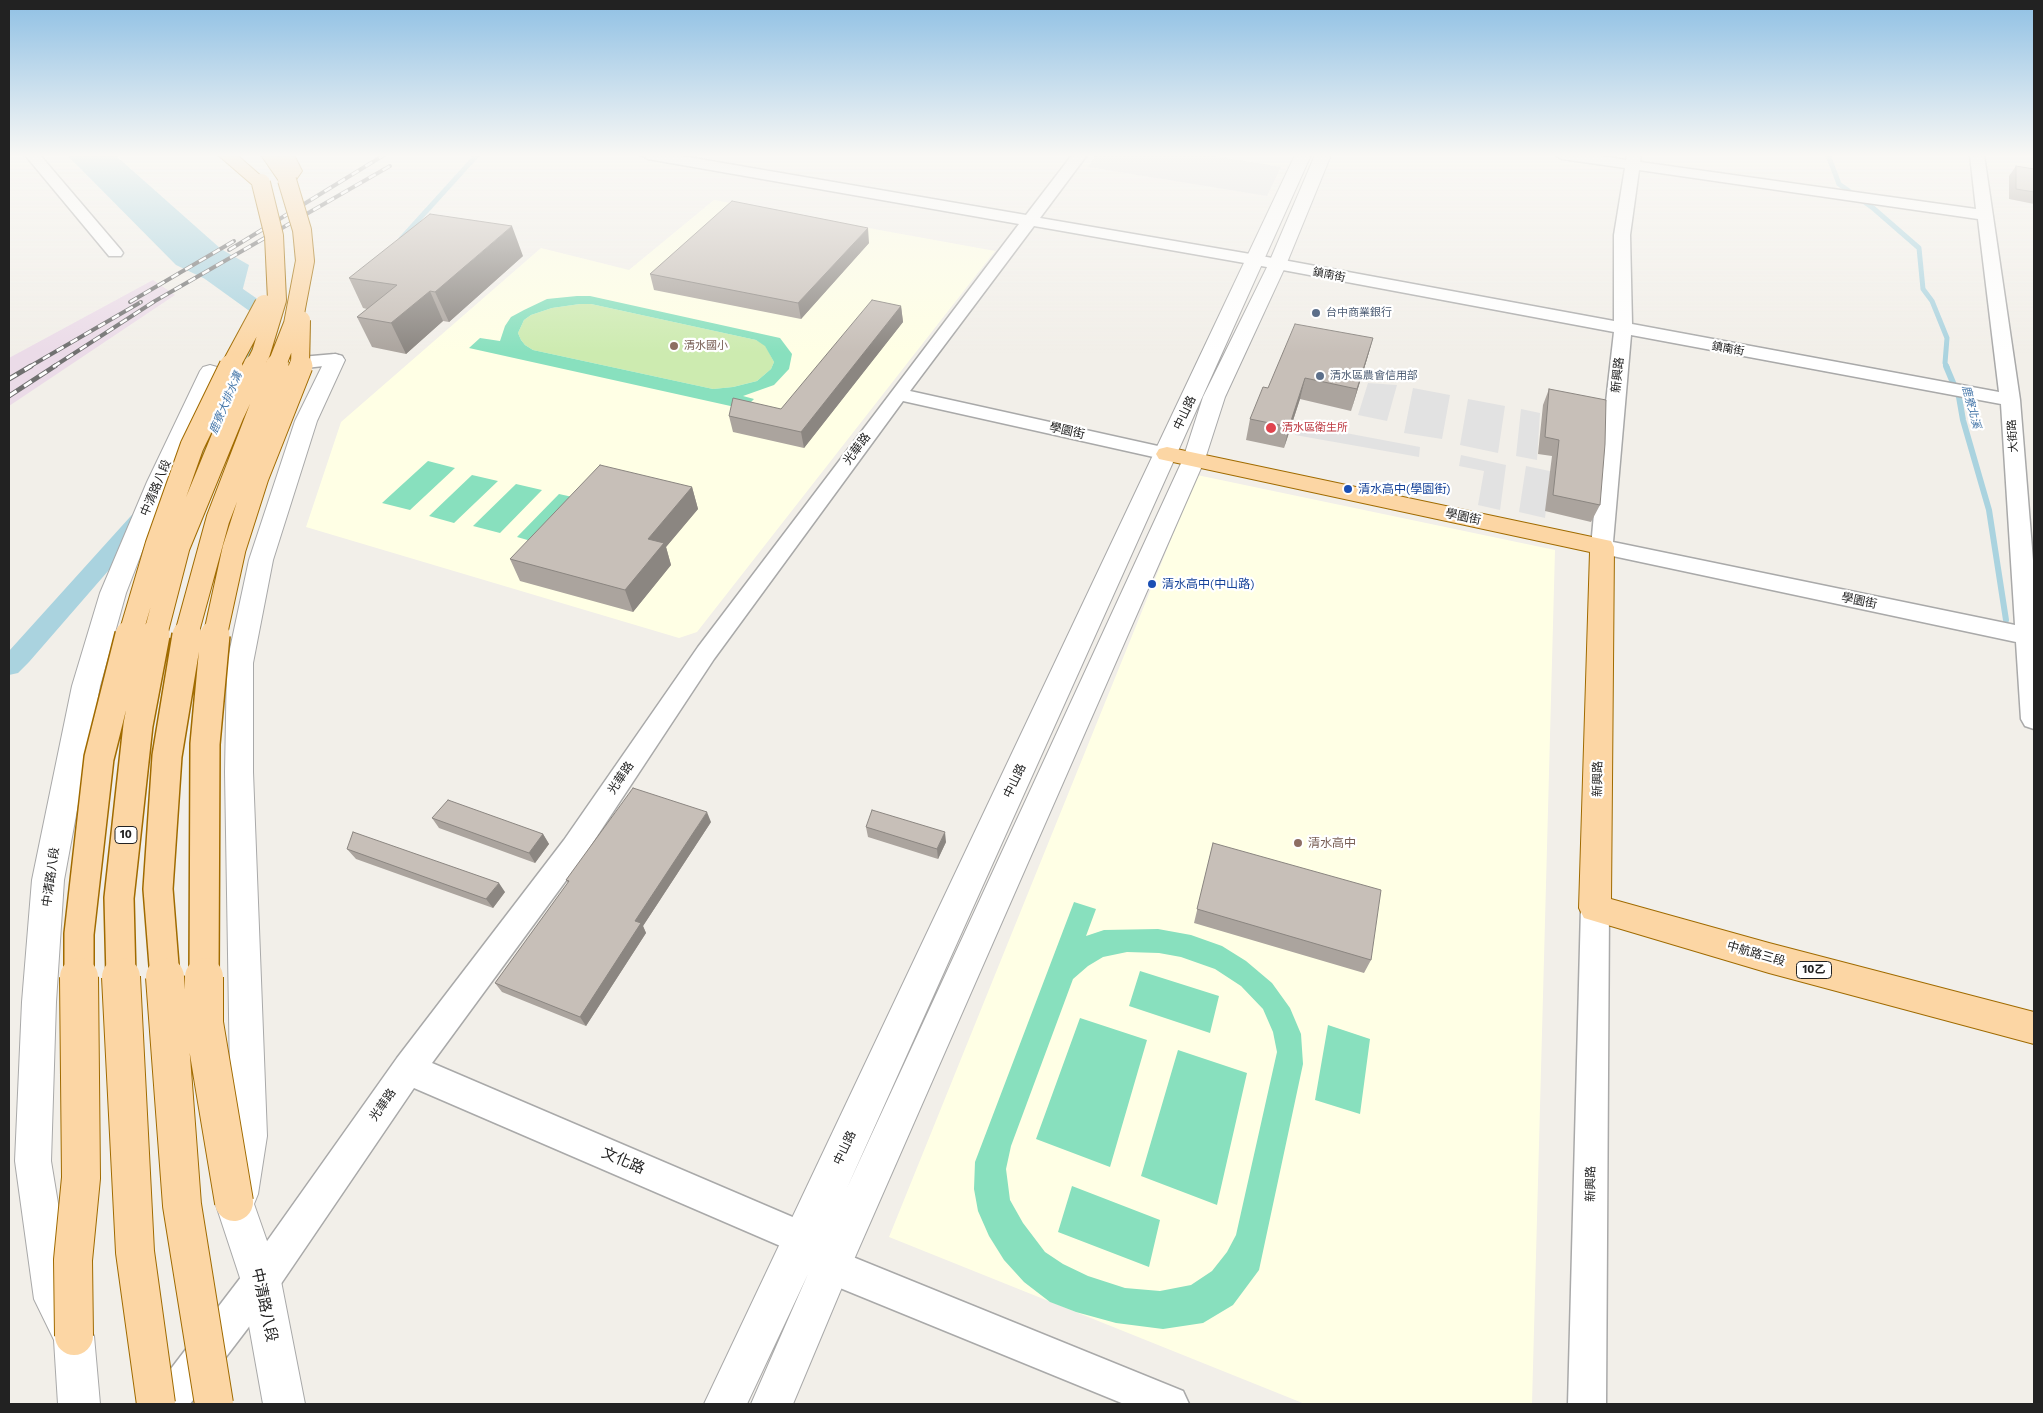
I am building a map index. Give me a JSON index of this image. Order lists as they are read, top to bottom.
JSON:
{
  "streets": {
    "main road": [
      "新興路",
      "學園街",
      "10",
      "中航路三段",
      "10乙"
    ],
    "street": [
      "鎮南街",
      "中山路",
      "大街路",
      "光華路",
      "中清路八段",
      "文化路"
    ]
  },
  "crossings": [
    ["鎮南街", "新興路"],
    ["鎮南街", "中山路"],
    ["鎮南街", "大街路"],
    ["鎮南街", "光華路"],
    ["新興路", "學園街"],
    ["新興路", "中航路三段"],
    ["中山路", "學園街"],
    ["中山路", "文化路"],
    ["學園街", "大街路"],
    ["學園街", "光華路"],
    ["光華路", "中清路八段"],
    ["光華路", "文化路"]
  ],
  "water": ["鹿寮大排水溝", "鹿寮北溪"],
  "places": [
    "台中商業銀行",
    "清水國小",
    "清水區農會信用部",
    "清水區衛生所",
    "清水高中(學園街)",
    "清水高中(中山路)",
    "清水高中"
  ]
}
